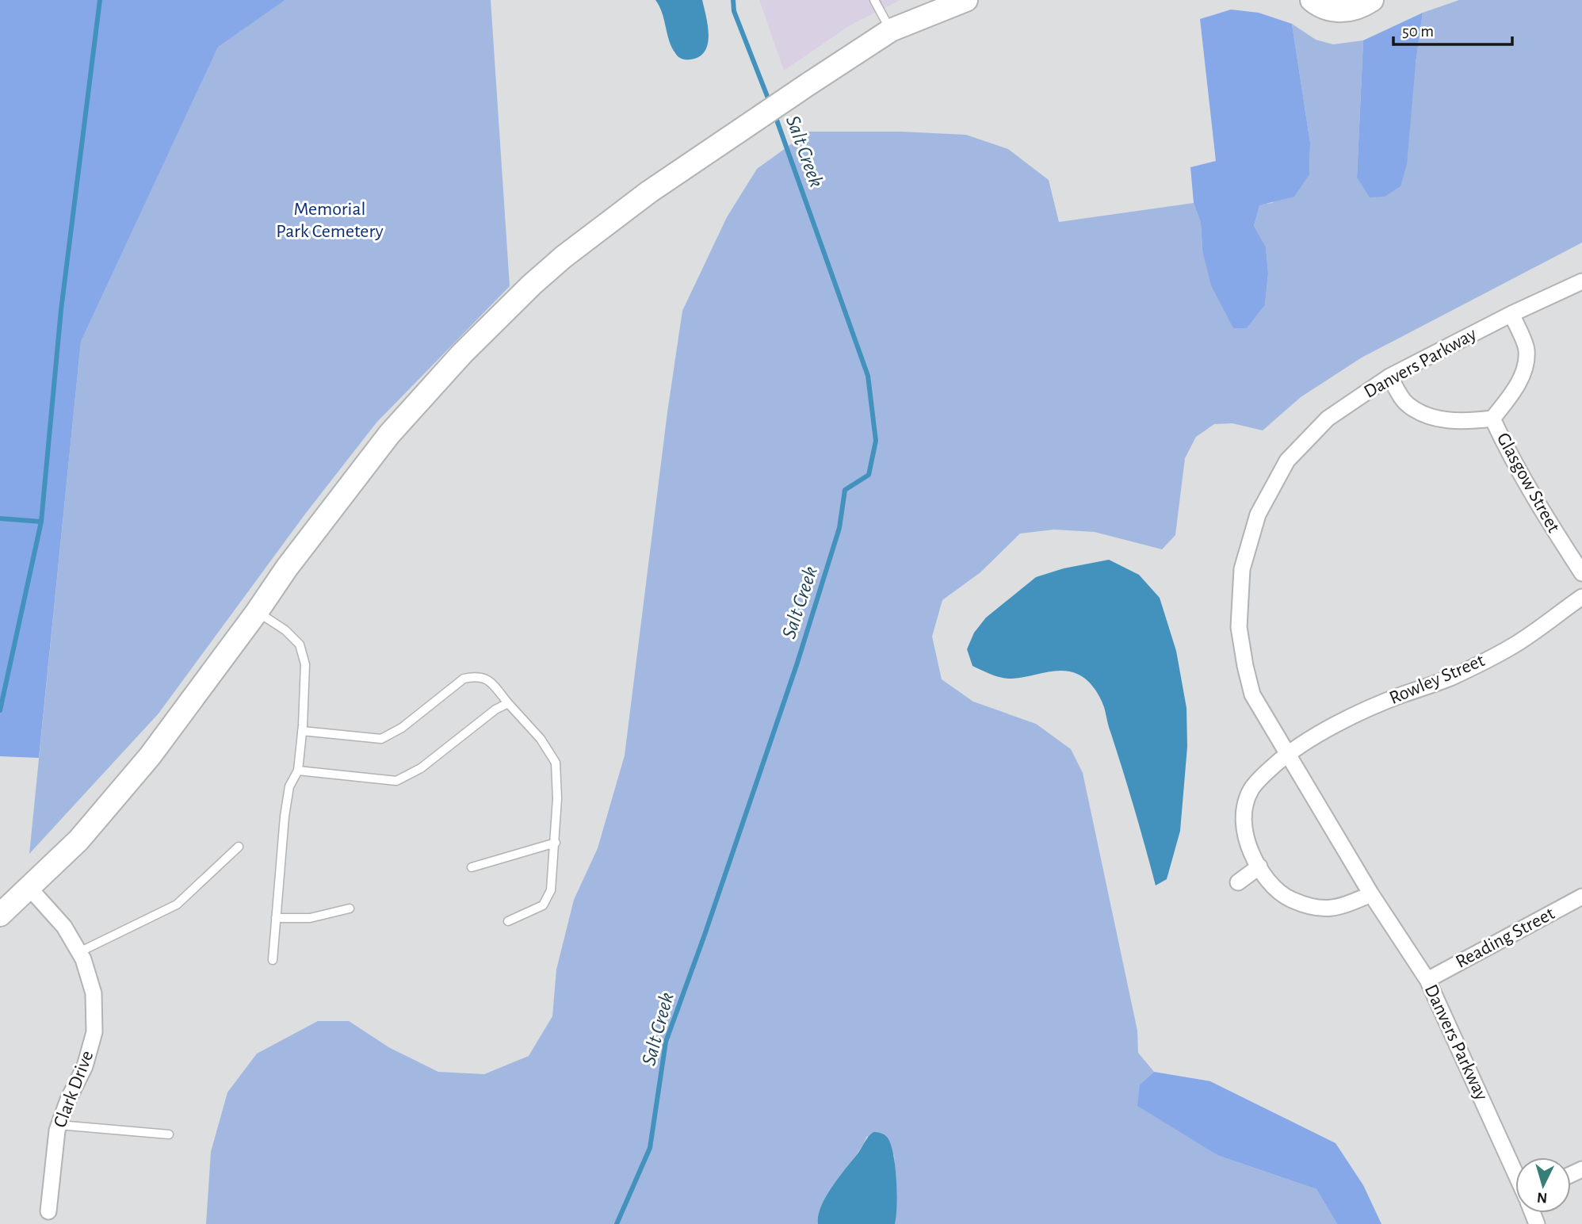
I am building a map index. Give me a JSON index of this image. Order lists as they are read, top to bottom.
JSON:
{
  "streets": {
    "street": [
      "Danvers Parkway",
      "Glasgow Street",
      "Rowley Street",
      "Reading Street",
      "Clark Drive"
    ]
  },
  "crossings": [
    ["Danvers Parkway", "Glasgow Street"],
    ["Danvers Parkway", "Rowley Street"],
    ["Danvers Parkway", "Reading Street"]
  ],
  "water": ["Salt Creek"],
  "parks": ["Memorial Park Cemetery"],
  "scale_bar": "50 m",
  "north": "bottom"
}
